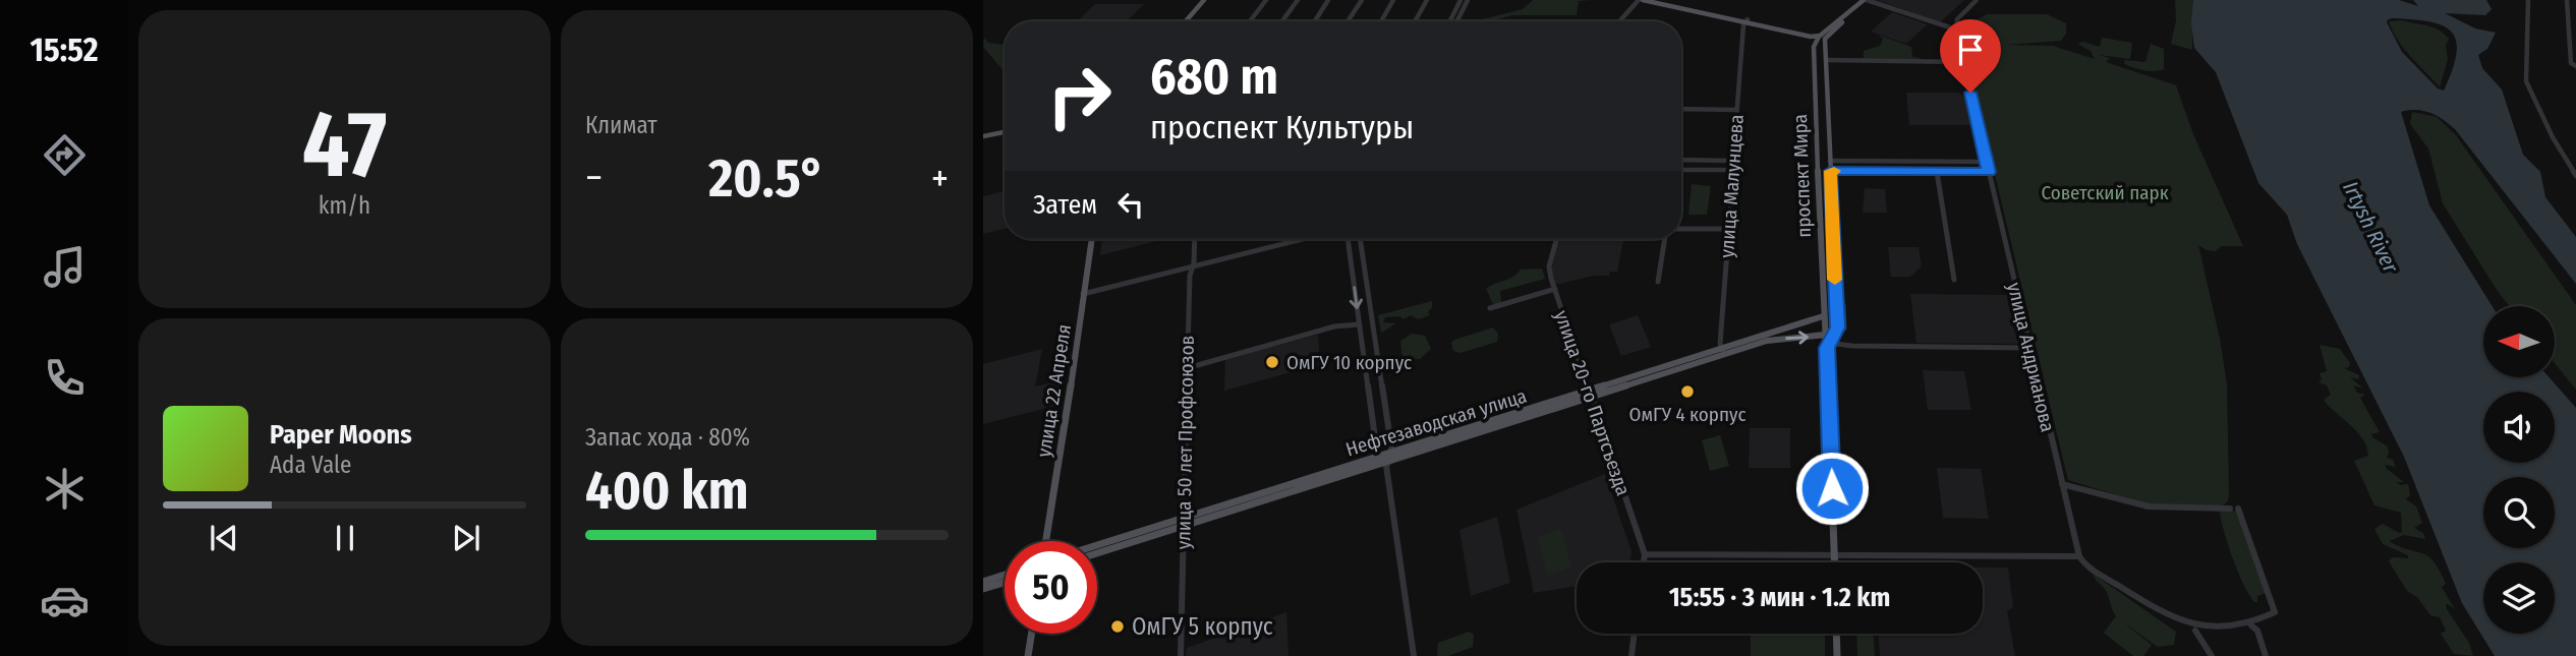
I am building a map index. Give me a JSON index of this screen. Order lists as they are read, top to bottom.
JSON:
{
  "streets": {
    "main road": ["проспект Мира", "улица 22 Апреля", "Нефтезаводская улица"],
    "street": [
      "улица Малунцева",
      "улица Андрианова",
      "улица 20-го Партсъезда",
      "улица 50 лет Профсоюзов"
    ]
  },
  "crossings": [
    ["проспект Мира", "Нефтезаводская улица"],
    ["улица Малунцева", "Нефтезаводская улица"],
    ["улица Андрианова", "Нефтезаводская улица"],
    ["улица 20-го Партсъезда", "Нефтезаводская улица"],
    ["Нефтезаводская улица", "улица 50 лет Профсоюзов"]
  ],
  "water": ["Irtysh River"],
  "parks": ["Советский парк"],
  "places": ["ОмГУ 10 корпус", "ОмГУ 4 корпус", "ОмГУ 5 корпус"],
  "north": "left",
  "page": {
    "tabs": "15:52",
    "tile": [
      ["47", "km/h"],
      "Климат",
      ["Запас хода · 80%", "400 km"]
    ],
    "turn": ["680 m", "проспект Культуры"],
    "heat": ["−", "20.5°", "+"],
    "then": "Затем",
    "song": ["Paper Moons", "Ada Vale"],
    "limit": "50",
    "trip": "15:55 · 3 мин · 1.2 km"
  }
}
